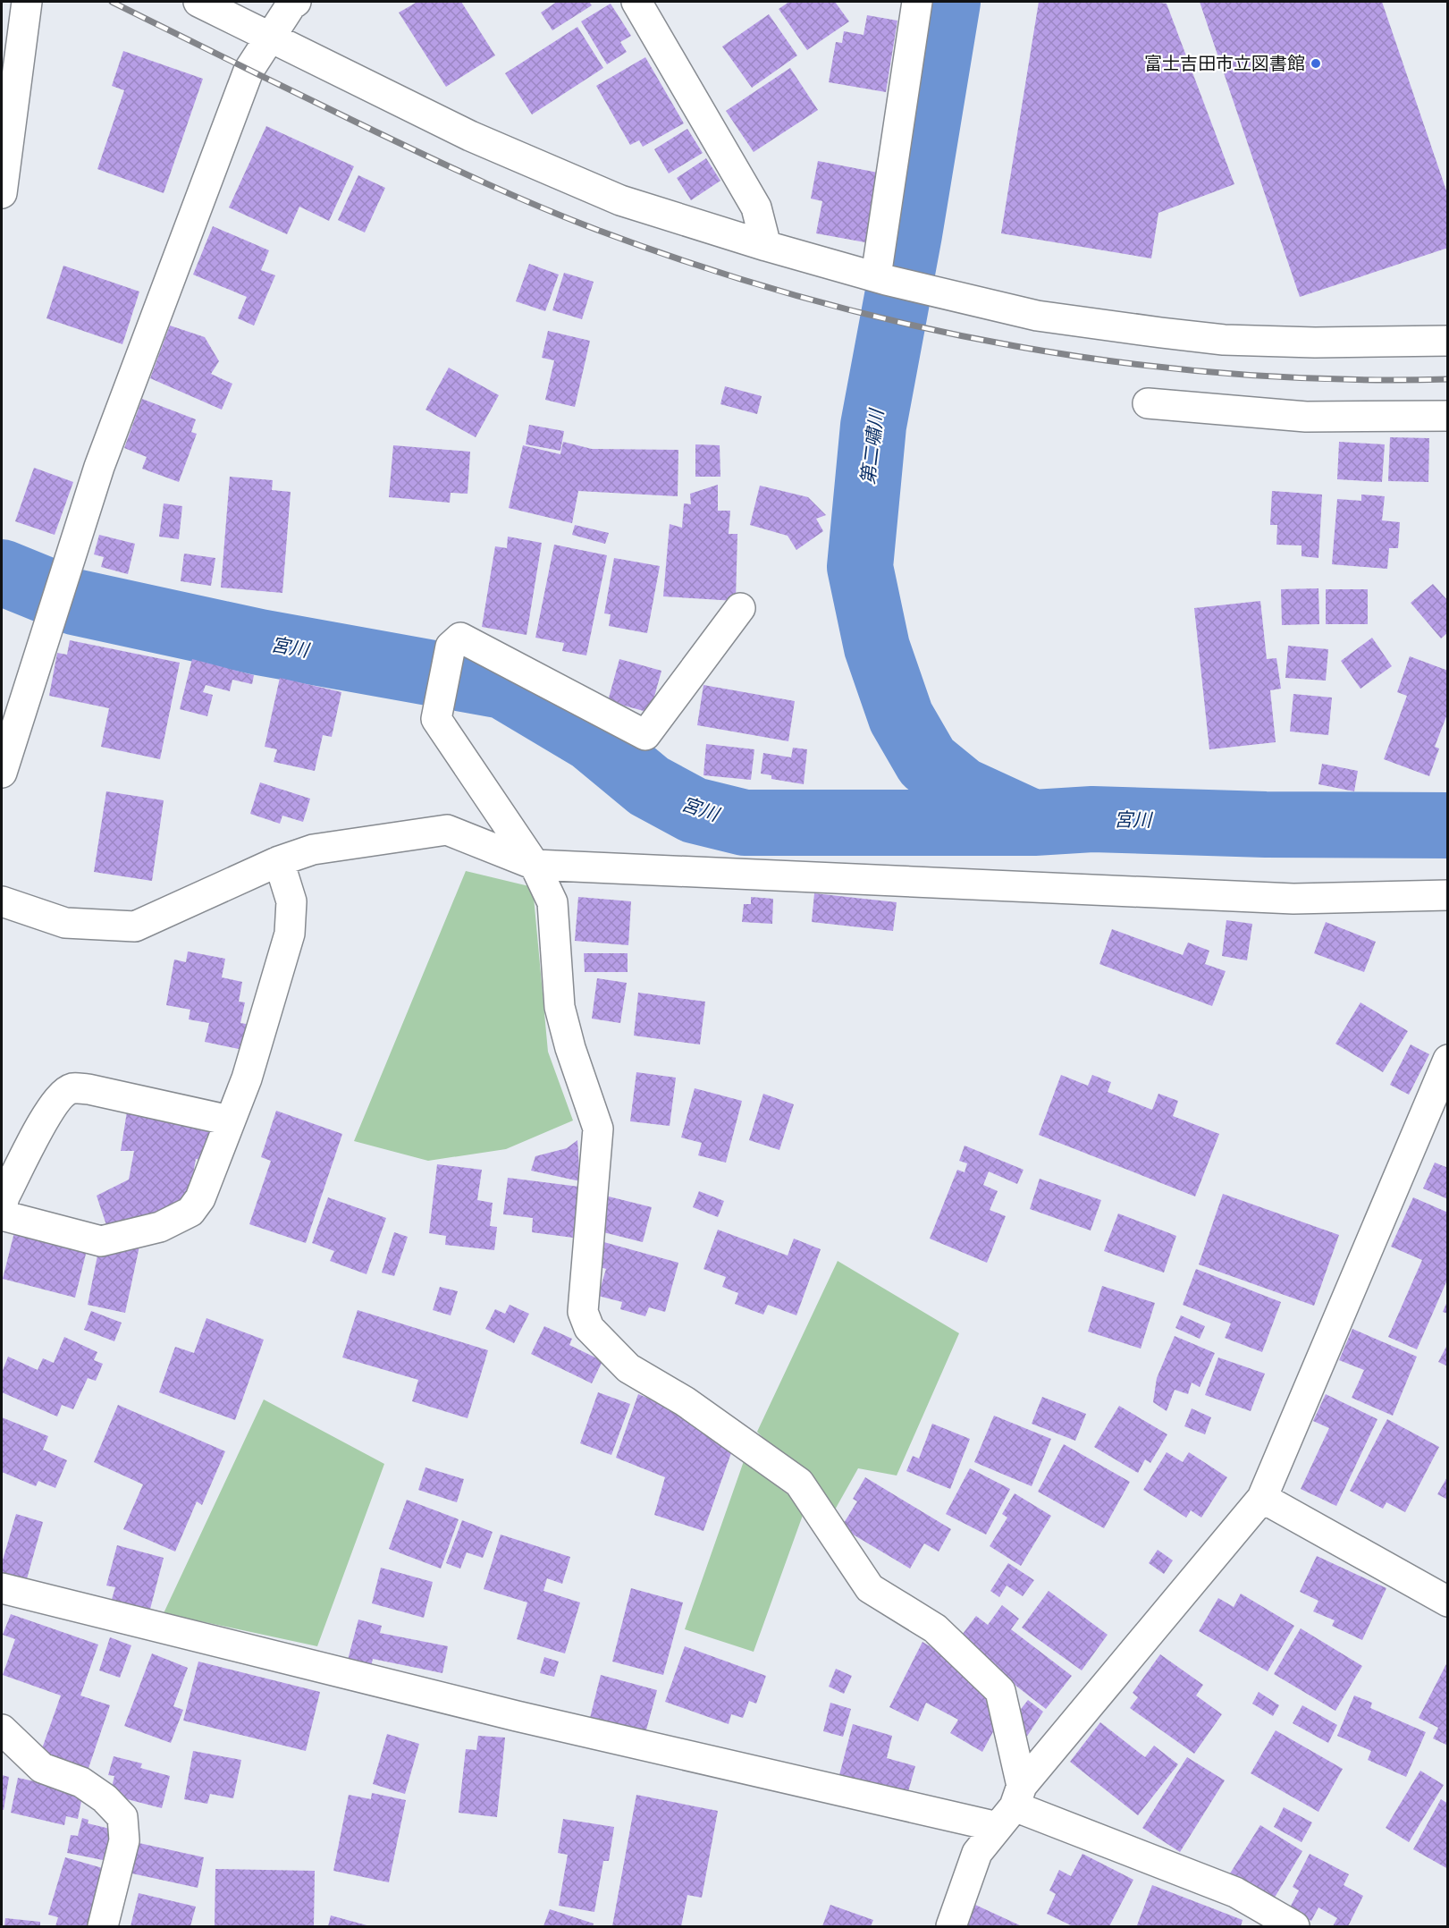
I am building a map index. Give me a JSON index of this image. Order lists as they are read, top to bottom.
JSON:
{
  "water": ["第二嘯川", "宮川"],
  "places": ["富士吉田市立図書館"]
}
